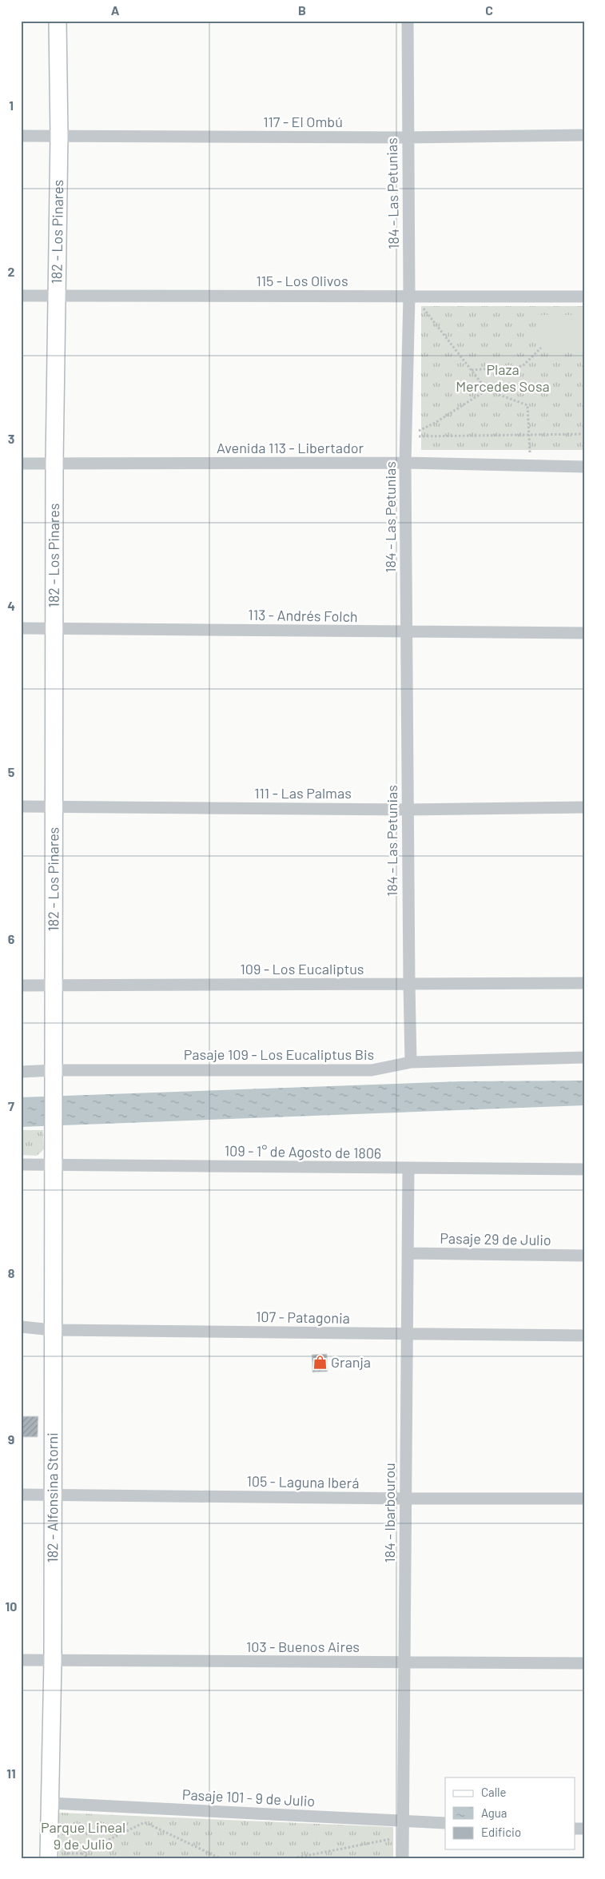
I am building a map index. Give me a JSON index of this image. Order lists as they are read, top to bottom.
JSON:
{
  "streets": {
    "street": [
      "117 - El Ombú",
      "184 - Las Petunias",
      "182 - Los Pinares",
      "115 - Los Olivos",
      "Avenida 113 - Libertador",
      "113 - Andrés Folch",
      "111 - Las Palmas",
      "109 - Los Eucaliptus",
      "Pasaje 109 - Los Eucaliptus Bis",
      "109 - 1° de Agosto de 1806",
      "Pasaje 29 de Julio",
      "107 - Patagonia",
      "105 - Laguna Iberá",
      "182 - Alfonsina Storni",
      "184 - Ibarbourou",
      "103 - Buenos Aires",
      "Pasaje 101 - 9 de Julio"
    ]
  },
  "crossings": [
    ["117 - El Ombú", "184 - Las Petunias"],
    ["117 - El Ombú", "182 - Los Pinares"],
    ["184 - Las Petunias", "115 - Los Olivos"],
    ["184 - Las Petunias", "Avenida 113 - Libertador"],
    ["184 - Las Petunias", "113 - Andrés Folch"],
    ["184 - Las Petunias", "111 - Las Palmas"],
    ["184 - Las Petunias", "109 - Los Eucaliptus"],
    ["184 - Las Petunias", "Pasaje 109 - Los Eucaliptus Bis"],
    ["182 - Los Pinares", "115 - Los Olivos"],
    ["182 - Los Pinares", "Avenida 113 - Libertador"],
    ["182 - Los Pinares", "113 - Andrés Folch"],
    ["182 - Los Pinares", "111 - Las Palmas"],
    ["182 - Los Pinares", "109 - Los Eucaliptus"],
    ["182 - Los Pinares", "Pasaje 109 - Los Eucaliptus Bis"],
    ["182 - Los Pinares", "182 - Alfonsina Storni"],
    ["109 - 1° de Agosto de 1806", "182 - Alfonsina Storni"],
    ["109 - 1° de Agosto de 1806", "184 - Ibarbourou"],
    ["Pasaje 29 de Julio", "184 - Ibarbourou"],
    ["107 - Patagonia", "182 - Alfonsina Storni"],
    ["107 - Patagonia", "184 - Ibarbourou"],
    ["105 - Laguna Iberá", "182 - Alfonsina Storni"],
    ["105 - Laguna Iberá", "184 - Ibarbourou"],
    ["182 - Alfonsina Storni", "103 - Buenos Aires"],
    ["182 - Alfonsina Storni", "Pasaje 101 - 9 de Julio"],
    ["184 - Ibarbourou", "103 - Buenos Aires"],
    ["184 - Ibarbourou", "Pasaje 101 - 9 de Julio"]
  ],
  "parks": ["Plaza Mercedes Sosa", "Parque Lineal 9 de Julio"],
  "places": {
    "shop": ["Granja"]
  },
  "legend": ["Calle", "Agua", "Edificio"],
  "grid": {
    "columns": ["A", "B", "C"],
    "rows": [
      "1",
      "2",
      "3",
      "4",
      "5",
      "6",
      "7",
      "8",
      "9",
      "10",
      "11"
    ]
  }
}
